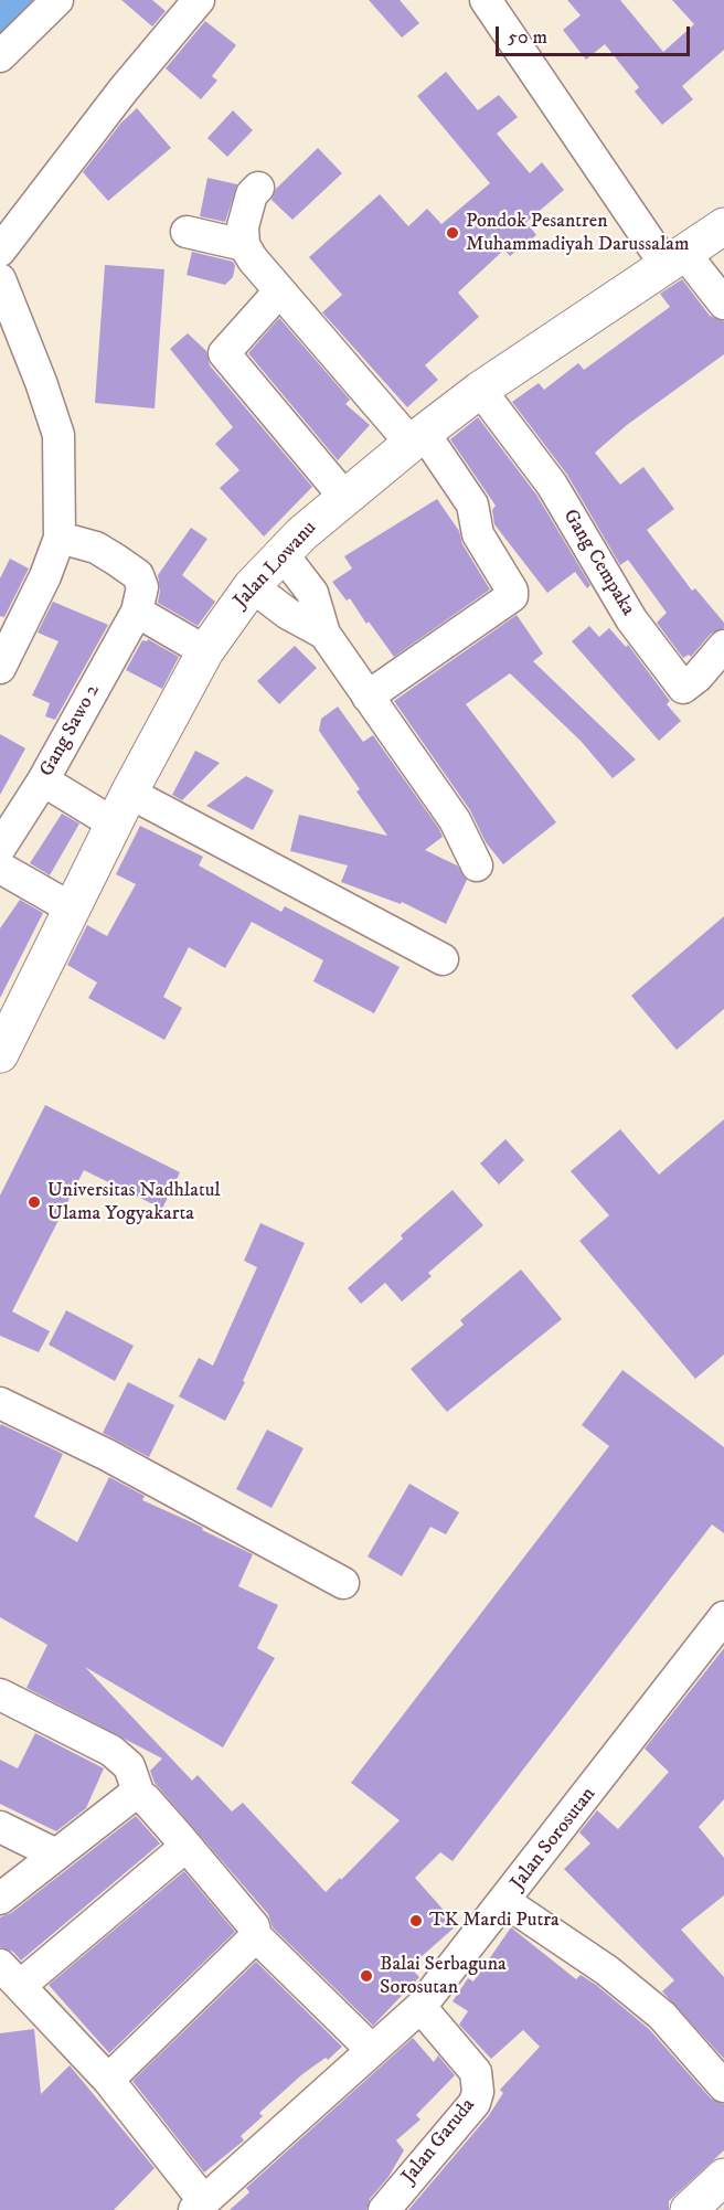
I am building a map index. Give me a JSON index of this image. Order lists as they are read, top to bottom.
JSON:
{
  "streets": {
    "main road": ["Jalan Lowanu"],
    "street": [
      "Gang Cempaka",
      "Gang Sawo 2",
      "Jalan Sorosutan",
      "Jalan Garuda"
    ]
  },
  "crossings": [
    ["Gang Cempaka", "Jalan Lowanu"],
    ["Jalan Sorosutan", "Jalan Garuda"]
  ],
  "places": [
    "Pondok Pesantren Muhammadiyah Darussalam",
    "Universitas Nadhlatul Ulama Yogyakarta",
    "TK Mardi Putra",
    "Balai Serbaguna Sorosutan"
  ],
  "scale_bar": "50 m"
}
